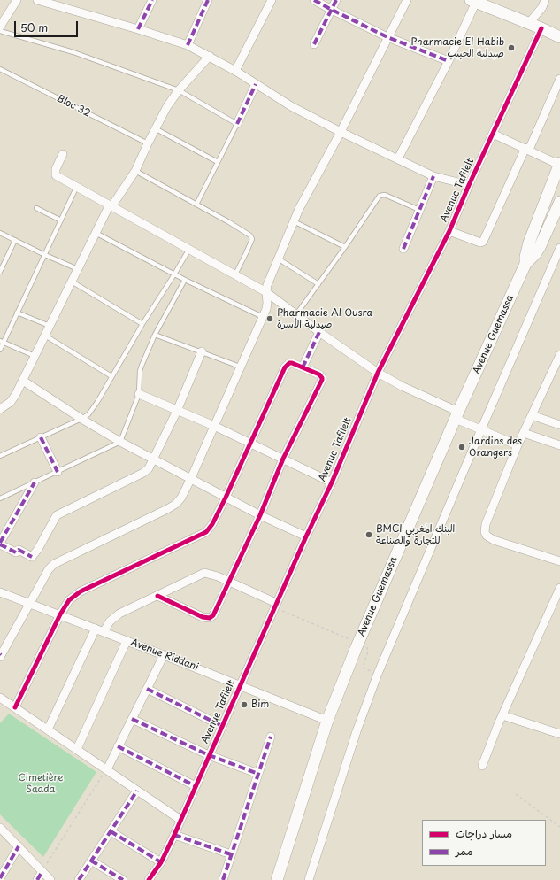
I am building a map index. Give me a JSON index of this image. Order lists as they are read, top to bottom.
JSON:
{
  "streets": {
    "main road": ["Avenue Guemassa"],
    "street": ["Avenue Tafilelt", "Avenue Riddani"],
    "lane": ["Bloc 32"]
  },
  "crossings": [
    ["Avenue Tafilelt", "Avenue Riddani"],
    ["Avenue Guemassa", "Avenue Riddani"]
  ],
  "parks": ["Cimetière Saada"],
  "places": [
    "Pharmacie El Habib صيدلية الحبيب",
    "Pharmacie Al Ousra صيدلية الأسرة",
    "Jardins des Orangers",
    "BMCI البنك المغربي للتجارة والصناعة",
    "Bim"
  ],
  "legend": ["مسار دراجات", "ممر"],
  "scale_bar": "50 m"
}
